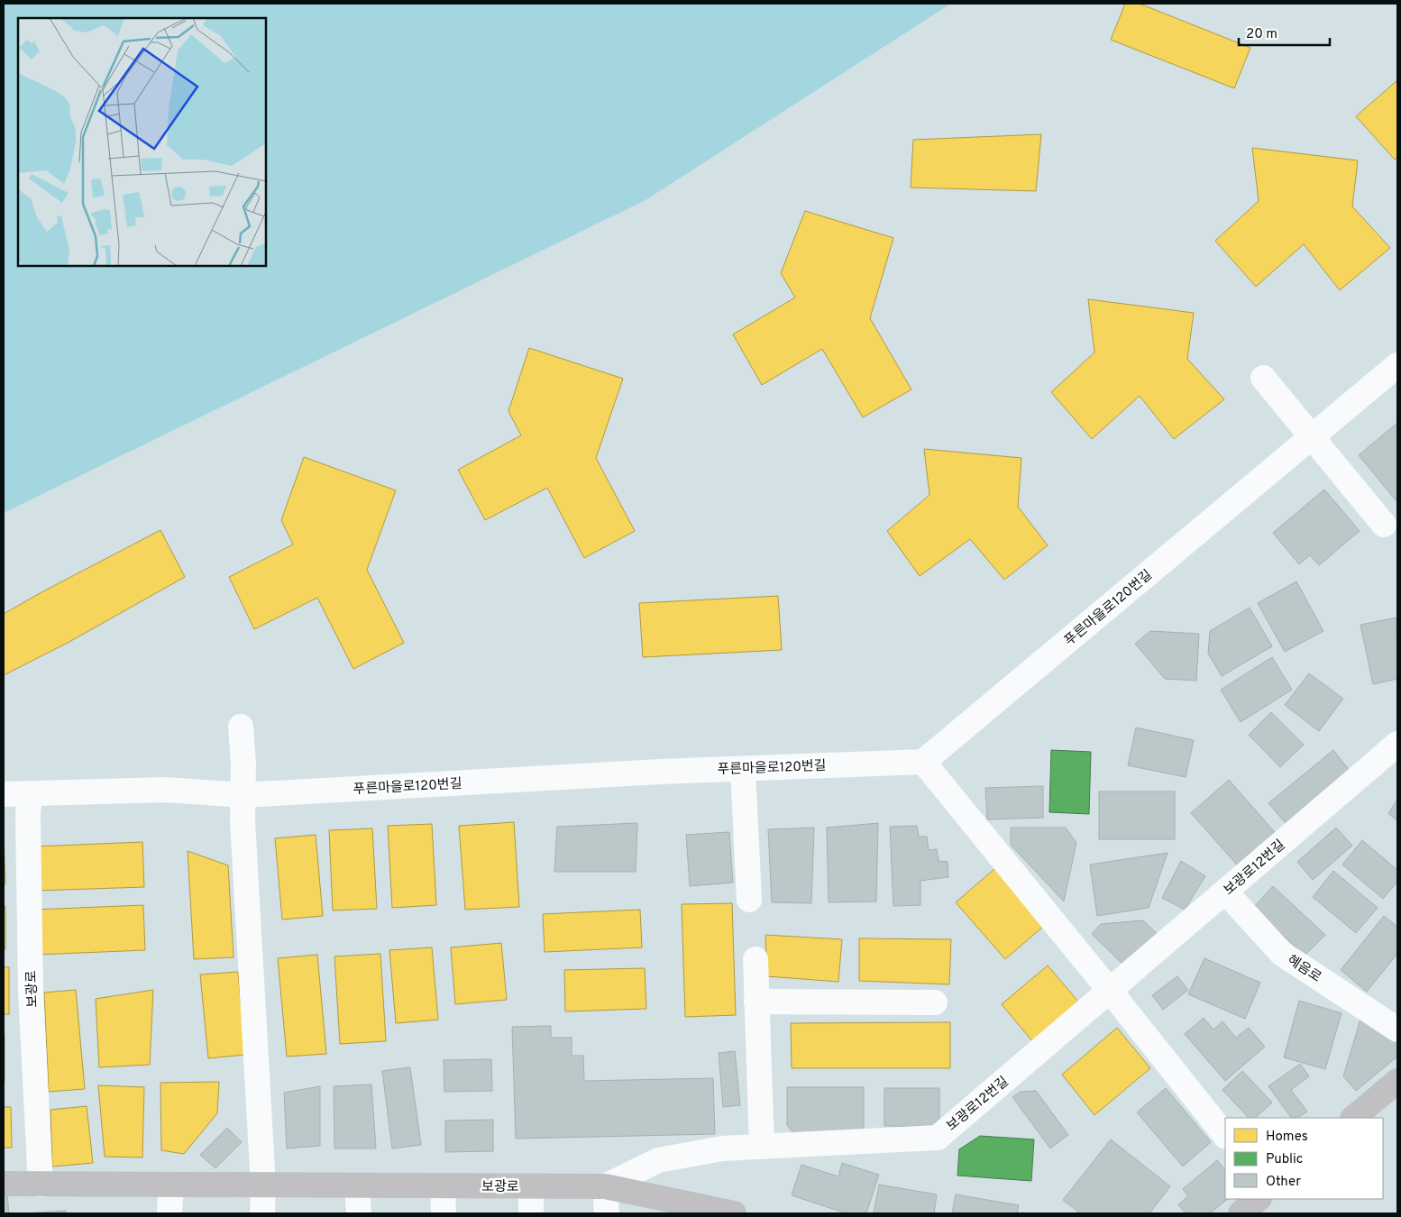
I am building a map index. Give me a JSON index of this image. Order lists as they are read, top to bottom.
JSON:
{
  "streets": {
    "main road": ["보광로"],
    "street": ["푸른마을로120번길", "보광로12번길", "혜음로"]
  },
  "crossings": [
    ["푸른마을로120번길", "보광로"],
    ["보광로12번길", "혜음로"],
    ["보광로12번길", "보광로"]
  ],
  "legend": ["Homes", "Public", "Other"],
  "scale_bar": "20 m"
}
